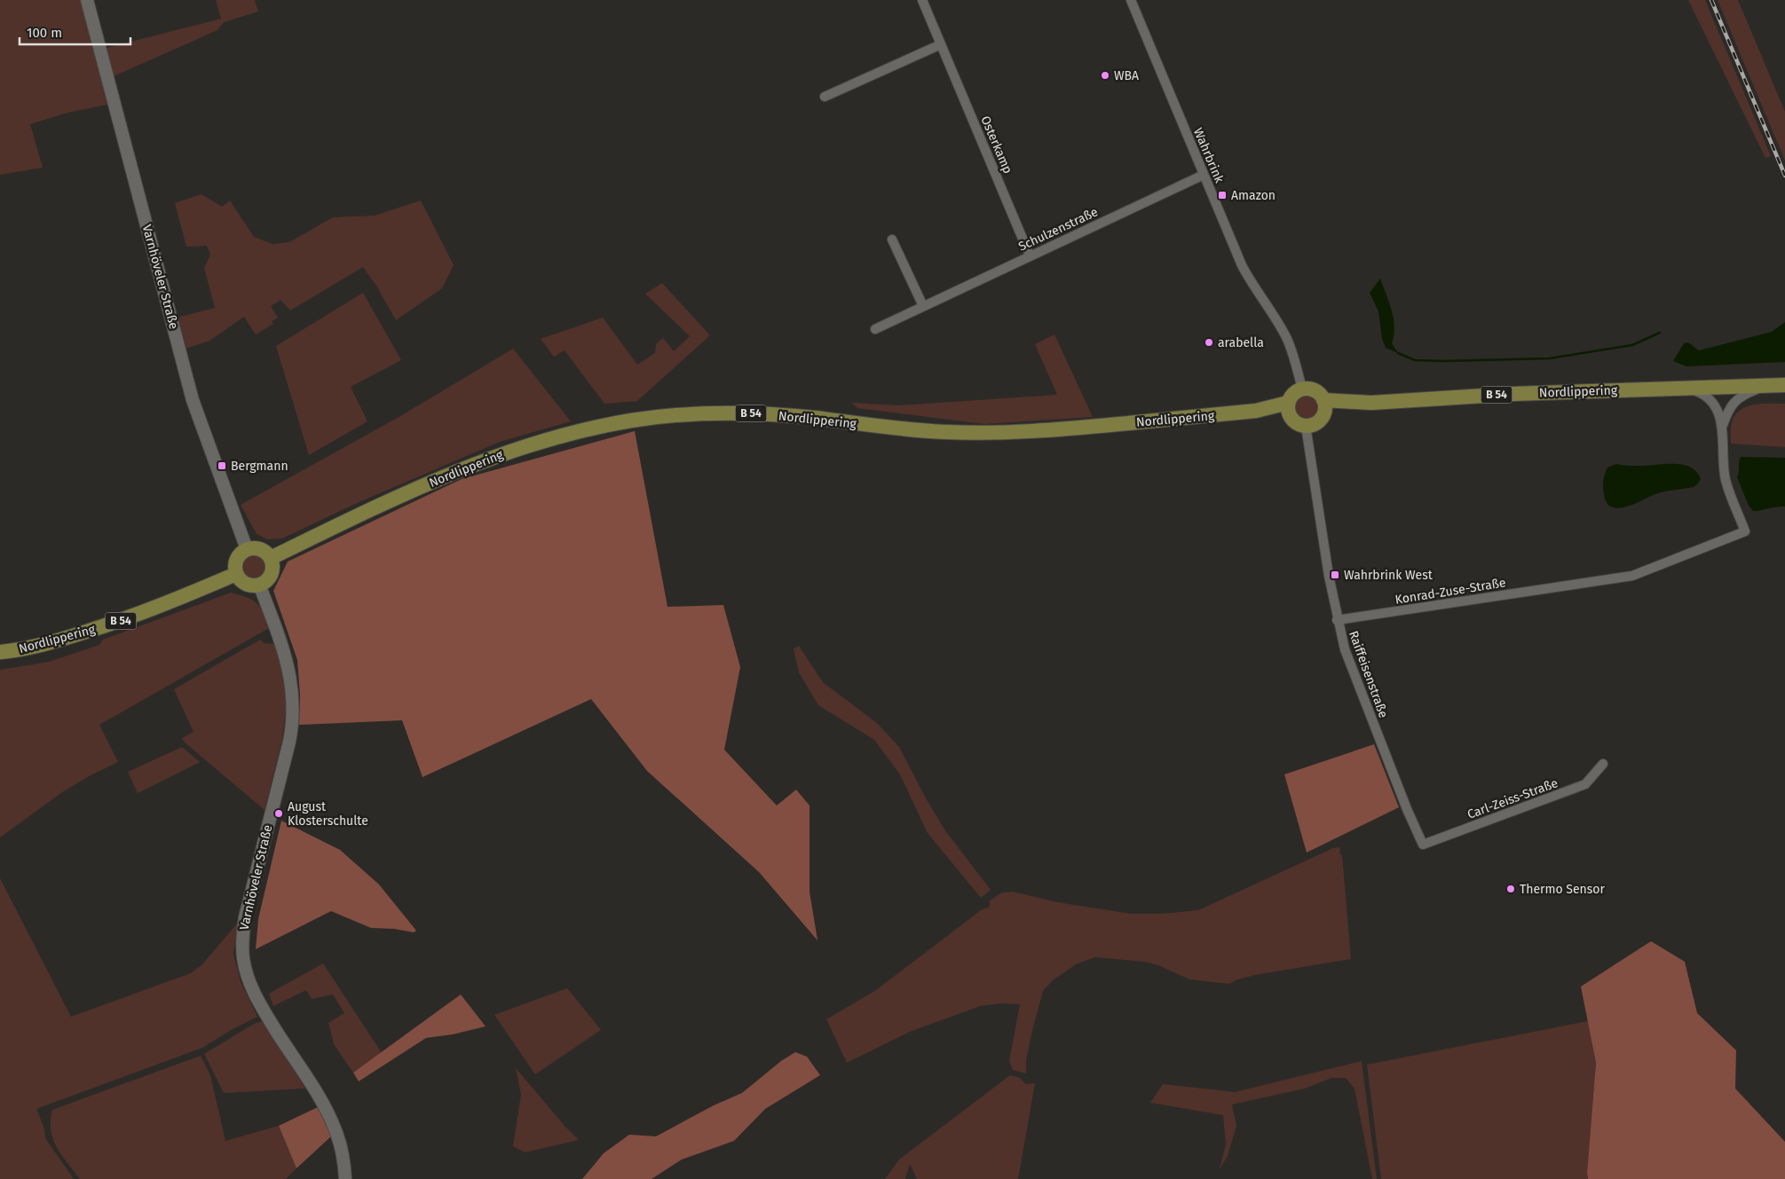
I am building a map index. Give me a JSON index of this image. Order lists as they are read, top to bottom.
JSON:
{
  "streets": {
    "main road": ["Nordlippering", "B 54"],
    "street": [
      "Osterkamp",
      "Wahrbrink",
      "Schulzenstraße",
      "Varnhöveler Straße",
      "Konrad-Zuse-Straße",
      "Raiffeisenstraße",
      "Carl-Zeiss-Straße"
    ]
  },
  "crossings": [
    ["Osterkamp", "Schulzenstraße"],
    ["Wahrbrink", "Schulzenstraße"],
    ["Wahrbrink", "Nordlippering"],
    ["Wahrbrink", "Raiffeisenstraße"],
    ["Varnhöveler Straße", "Nordlippering"],
    ["Nordlippering", "Raiffeisenstraße"],
    ["Konrad-Zuse-Straße", "Raiffeisenstraße"],
    ["Raiffeisenstraße", "Carl-Zeiss-Straße"]
  ],
  "places": {
    "other": [
      "WBA",
      "arabella",
      "August Klosterschulte",
      "Thermo Sensor"
    ],
    "transit": ["Amazon", "Bergmann", "Wahrbrink West"]
  },
  "scale_bar": "100 m"
}
